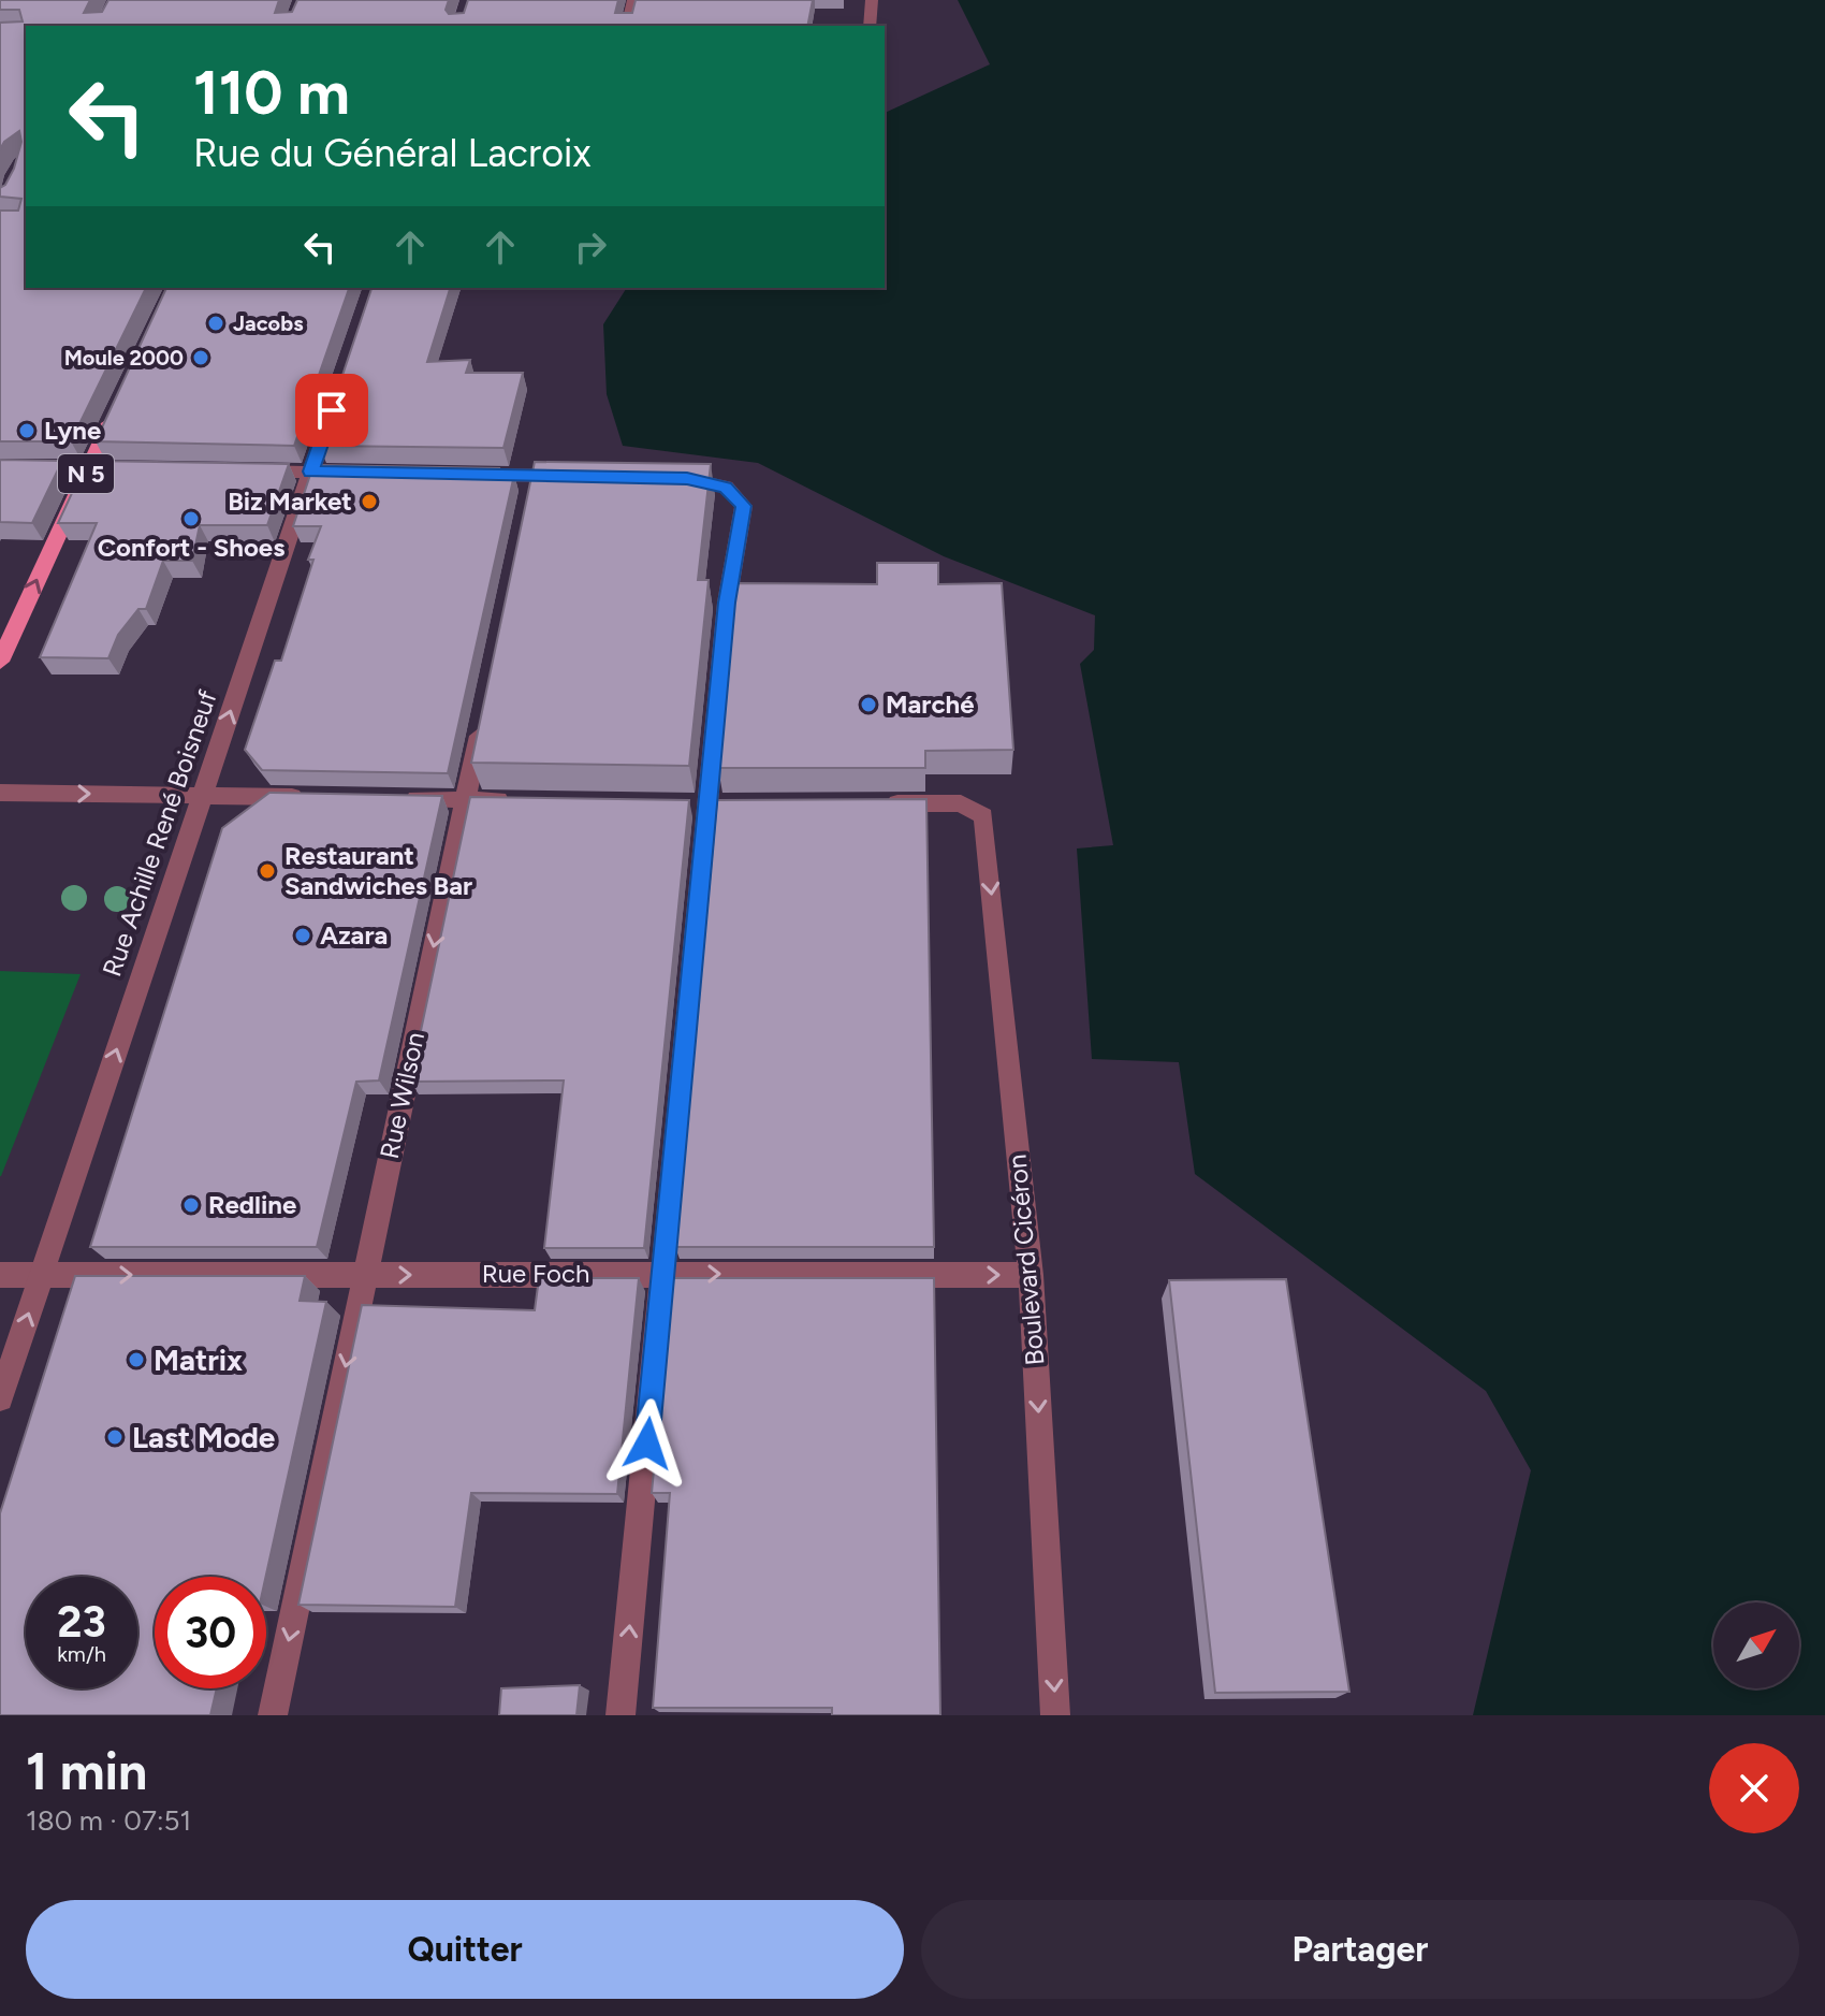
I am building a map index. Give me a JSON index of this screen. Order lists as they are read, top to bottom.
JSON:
{
  "streets": {
    "main road": ["N 5"],
    "street": [
      "Rue Achille René Boisneuf",
      "Rue Wilson",
      "Boulevard Cicéron",
      "Rue Foch"
    ]
  },
  "crossings": [
    ["Rue Achille René Boisneuf", "Rue Foch"],
    ["Rue Wilson", "Rue Foch"],
    ["Boulevard Cicéron", "Rue Foch"]
  ],
  "one_way": [
    "Rue Achille René Boisneuf",
    "Rue Wilson",
    "Boulevard Cicéron",
    "Rue Foch"
  ],
  "places": [
    "Jacobs",
    "Moule 2000",
    "Lyne",
    "Biz Market",
    "Confort - Shoes",
    "Marché",
    "Restaurant Sandwiches Bar",
    "Azara",
    "Redline",
    "Matrix",
    "Last Mode"
  ],
  "north": "top right",
  "page": {
    "turn": ["110 m", "Rue du Général Lacroix"],
    "speed": "23 km/h",
    "limit": "30",
    "heading": ["1 min", "180 m · 07:51"],
    "buttons": ["Quitter", "Partager"]
  }
}
